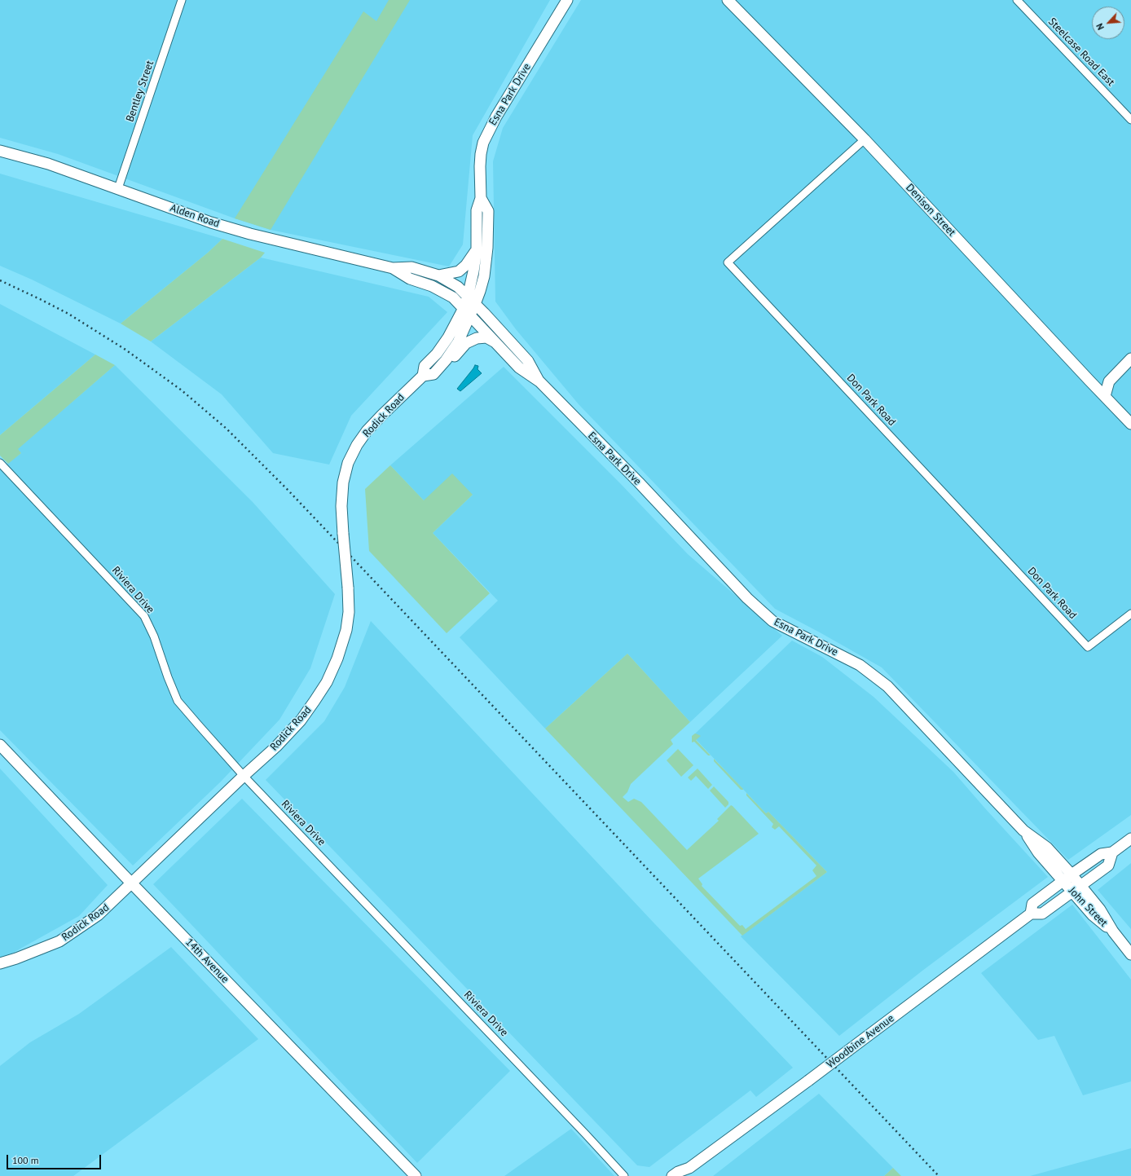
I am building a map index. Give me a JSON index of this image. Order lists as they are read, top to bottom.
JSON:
{
  "streets": {
    "main road": [
      "Esna Park Drive",
      "Denison Street",
      "Alden Road",
      "Rodick Road",
      "John Street",
      "14th Avenue",
      "Woodbine Avenue"
    ],
    "street": [
      "Steelcase Road East",
      "Bentley Street",
      "Don Park Road",
      "Riviera Drive"
    ]
  },
  "crossings": [
    ["Bentley Street", "Alden Road"],
    ["Esna Park Drive", "Alden Road"],
    ["Esna Park Drive", "Rodick Road"],
    ["Esna Park Drive", "John Street"],
    ["Esna Park Drive", "Woodbine Avenue"],
    ["Denison Street", "Don Park Road"],
    ["Alden Road", "Rodick Road"],
    ["Rodick Road", "Riviera Drive"],
    ["Rodick Road", "14th Avenue"],
    ["John Street", "Woodbine Avenue"]
  ],
  "scale_bar": "100 m",
  "north": "bottom left"
}
